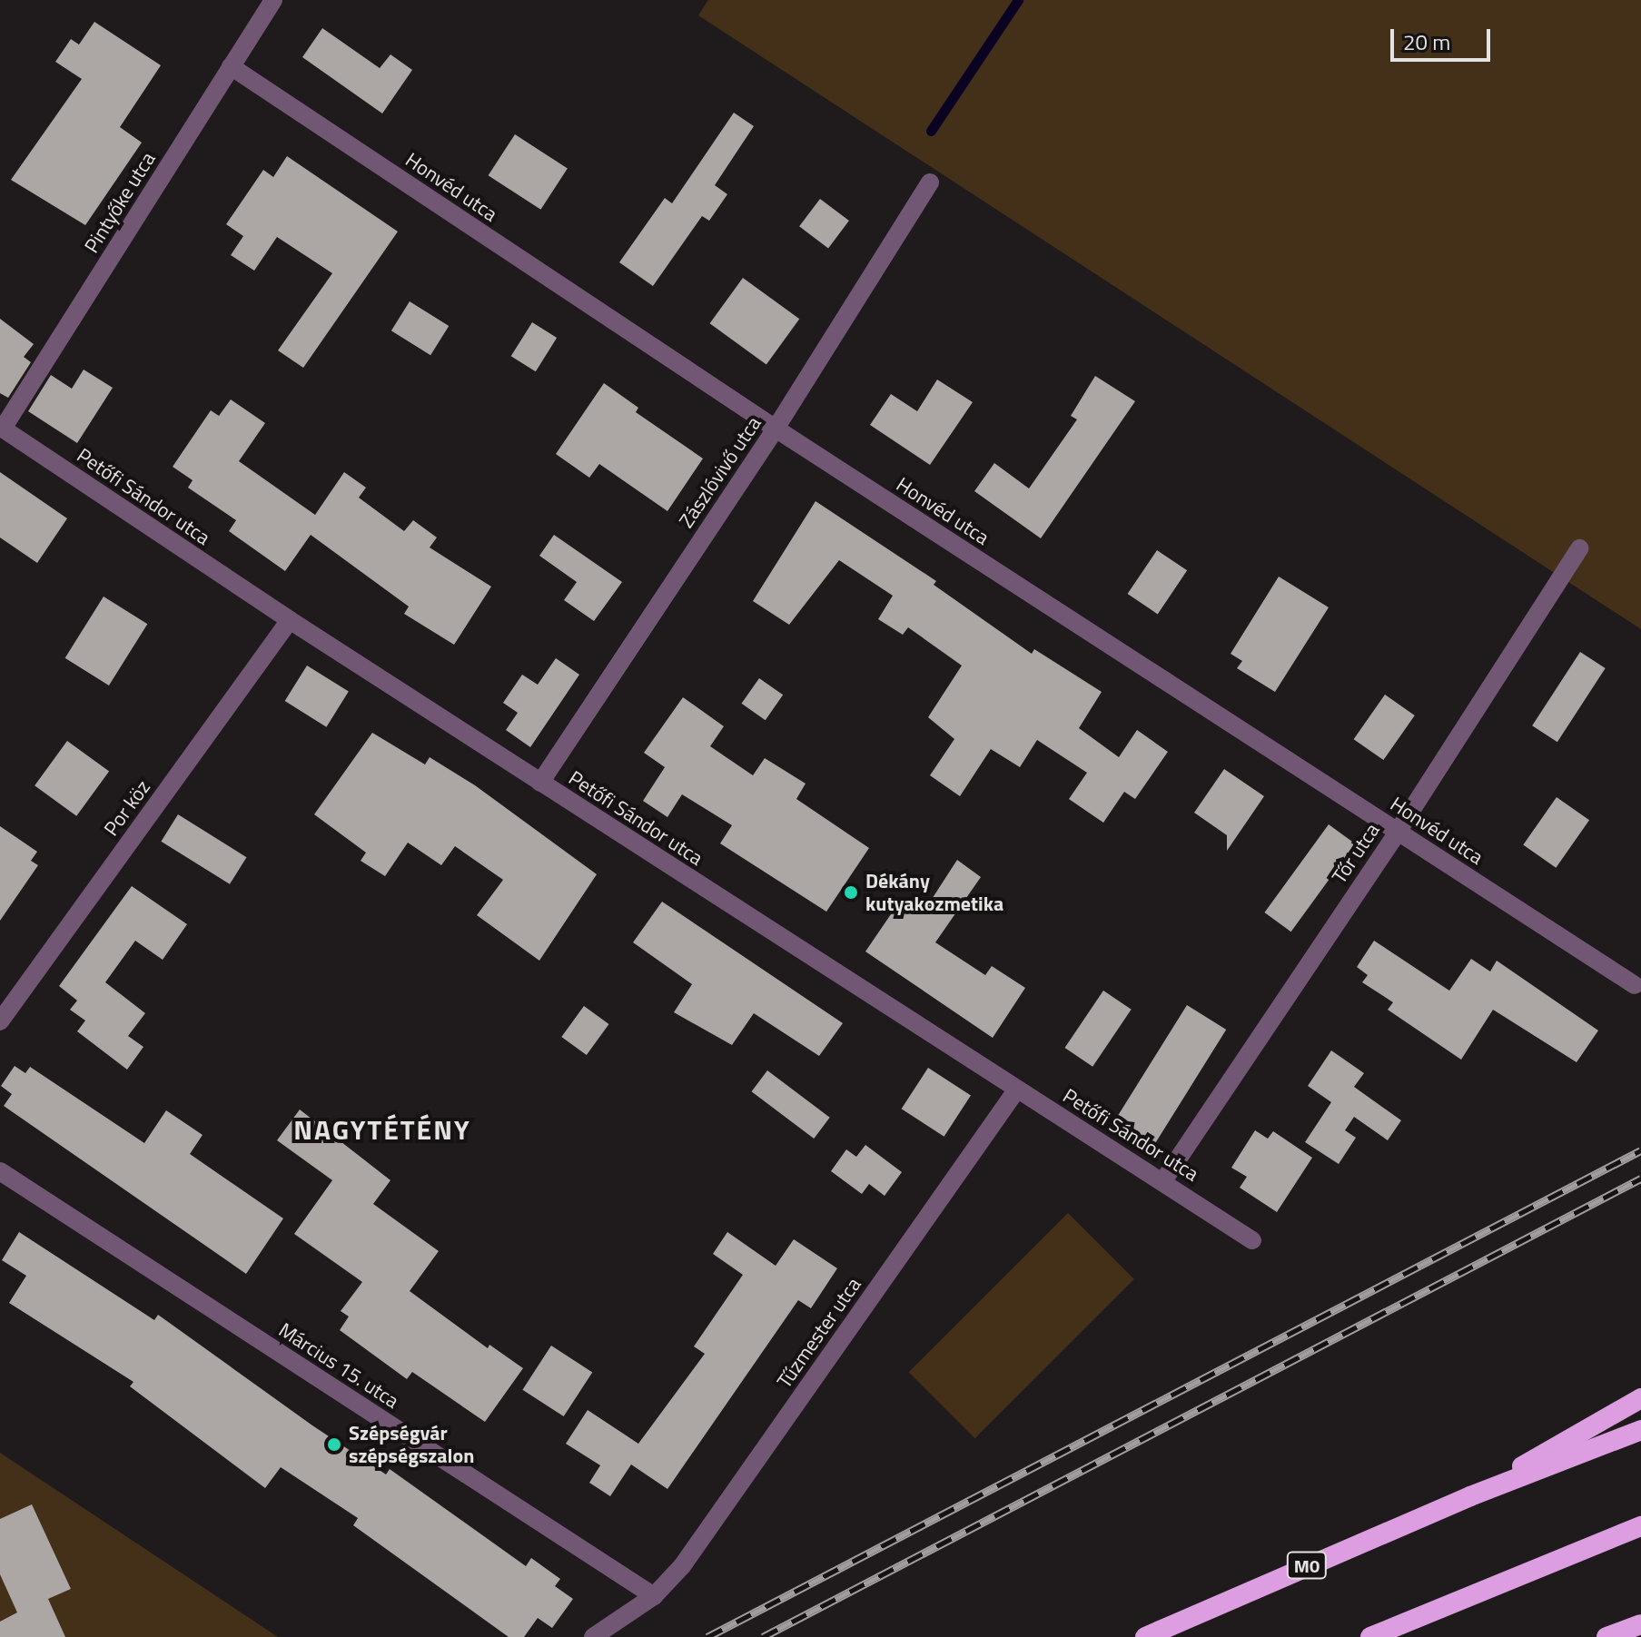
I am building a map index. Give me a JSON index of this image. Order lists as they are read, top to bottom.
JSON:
{
  "streets": {
    "highway": ["M0"],
    "street": [
      "Honvéd utca",
      "Pintyőke utca",
      "Zászlóvivő utca",
      "Petőfi Sándor utca",
      "Por köz",
      "Tőr utca",
      "Tűzmester utca",
      "Március 15. utca"
    ]
  },
  "crossings": [
    ["Honvéd utca", "Pintyőke utca"],
    ["Honvéd utca", "Zászlóvivő utca"],
    ["Honvéd utca", "Tőr utca"],
    ["Pintyőke utca", "Petőfi Sándor utca"],
    ["Zászlóvivő utca", "Petőfi Sándor utca"],
    ["Petőfi Sándor utca", "Por köz"],
    ["Petőfi Sándor utca", "Tőr utca"],
    ["Petőfi Sándor utca", "Tűzmester utca"],
    ["Tűzmester utca", "Március 15. utca"]
  ],
  "districts": ["NAGYTÉTÉNY"],
  "places": ["Dékány kutyakozmetika", "Szépségvár szépségszalon"],
  "scale_bar": "20 m"
}
